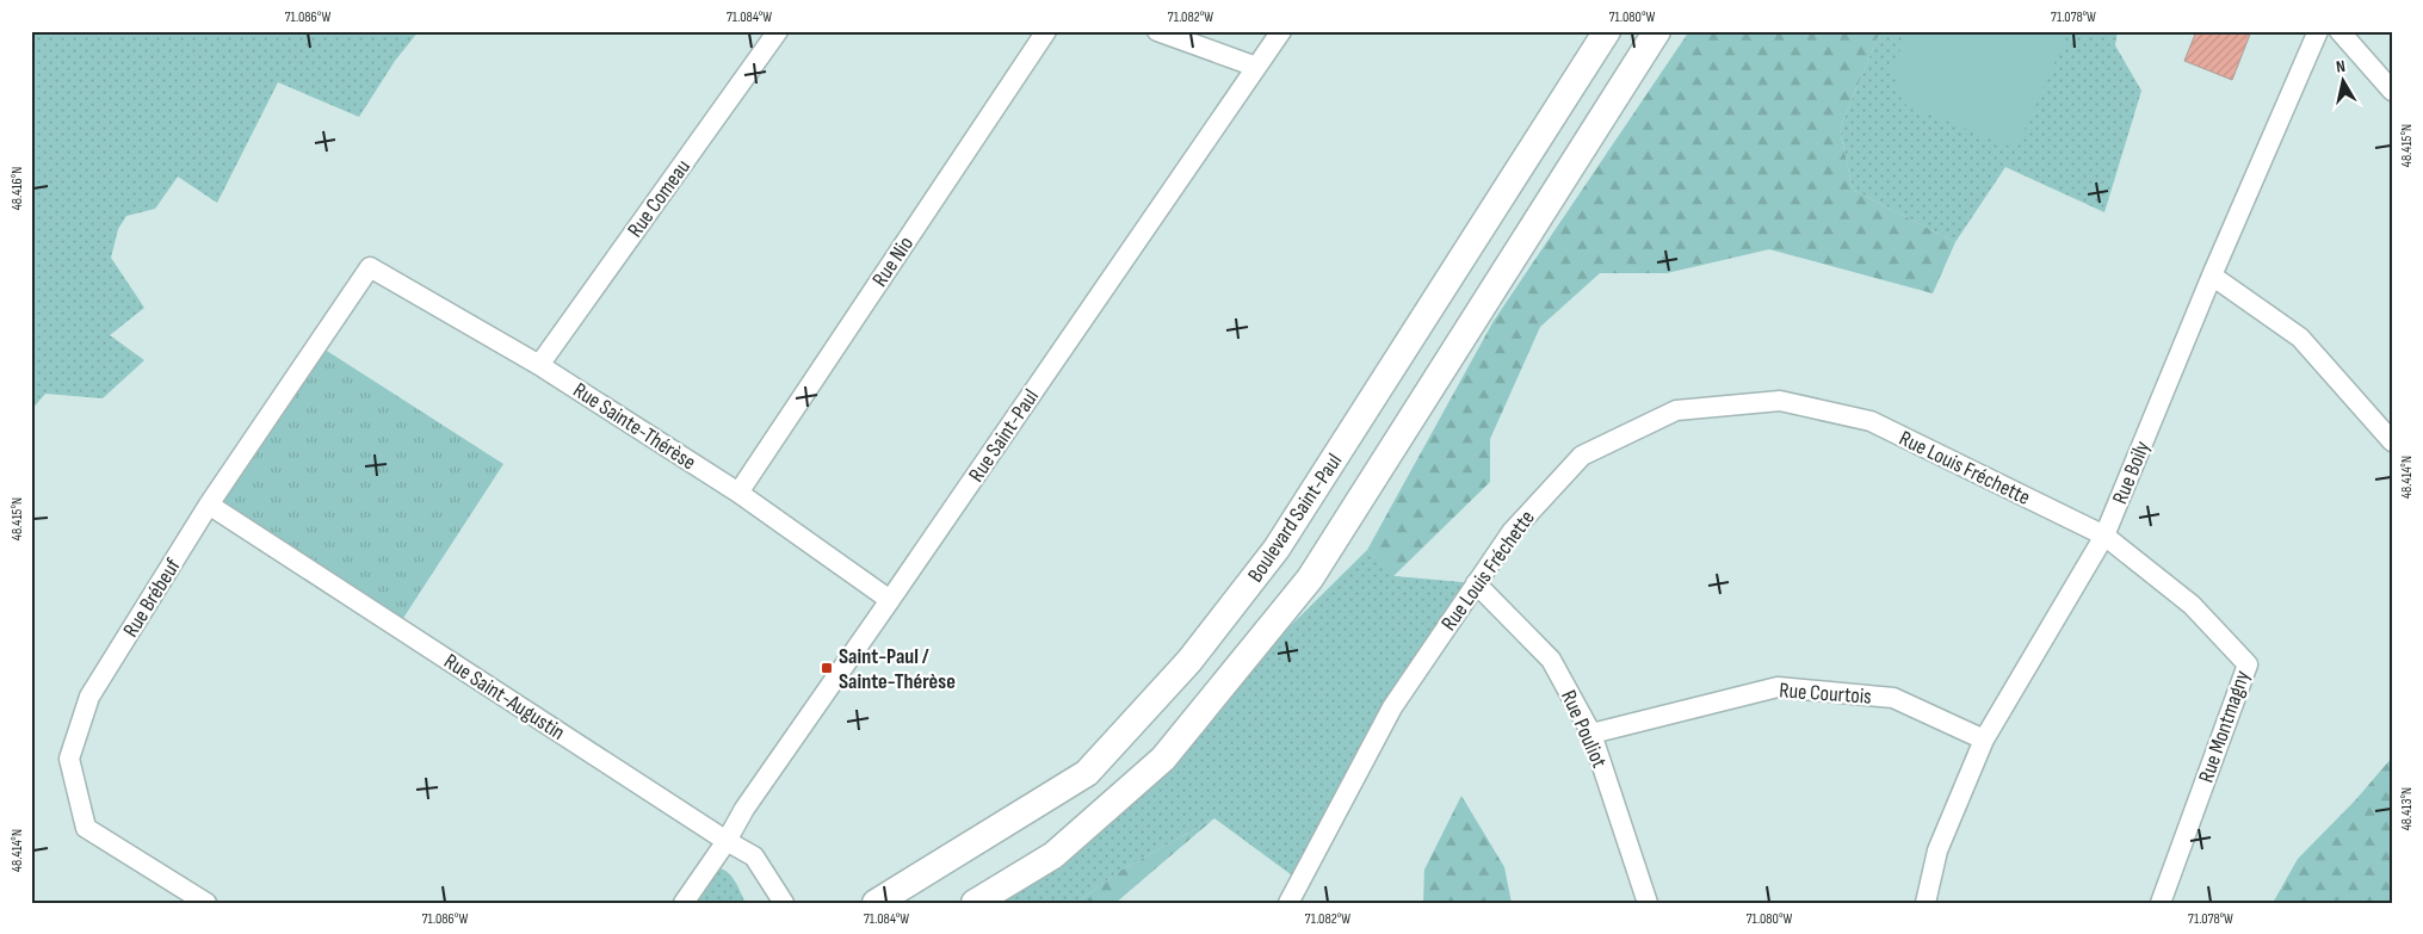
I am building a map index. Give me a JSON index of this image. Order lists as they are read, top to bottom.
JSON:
{
  "streets": {
    "main road": ["Boulevard Saint-Paul"],
    "street": [
      "Rue Comeau",
      "Rue Nio",
      "Rue Sainte-Thérèse",
      "Rue Saint-Paul",
      "Rue Louis Fréchette",
      "Rue Boily",
      "Rue Brébeuf",
      "Rue Courtois",
      "Rue Saint-Augustin",
      "Rue Montmagny",
      "Rue Pouliot"
    ]
  },
  "crossings": [
    ["Rue Comeau", "Rue Sainte-Thérèse"],
    ["Rue Nio", "Rue Sainte-Thérèse"],
    ["Rue Sainte-Thérèse", "Rue Saint-Paul"],
    ["Rue Sainte-Thérèse", "Rue Brébeuf"],
    ["Rue Saint-Paul", "Rue Saint-Augustin"],
    ["Rue Louis Fréchette", "Rue Boily"],
    ["Rue Louis Fréchette", "Rue Montmagny"],
    ["Rue Louis Fréchette", "Rue Pouliot"],
    ["Rue Boily", "Rue Courtois"],
    ["Rue Boily", "Rue Montmagny"],
    ["Rue Brébeuf", "Rue Saint-Augustin"],
    ["Rue Courtois", "Rue Pouliot"]
  ],
  "places": {
    "transit": ["Saint-Paul / Sainte-Thérèse"]
  },
  "north": "top",
  "coordinates": [
    "71.086°W",
    "71.084°W",
    "71.082°W",
    "71.080°W",
    "71.078°W",
    "48.415°N",
    "48.416°N",
    "48.414°N",
    "48.413°N"
  ]
}
